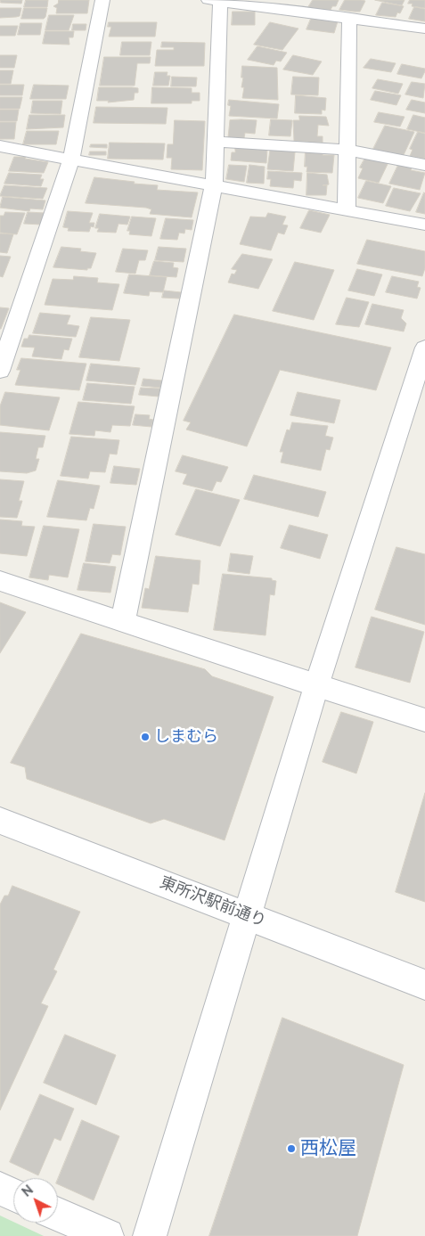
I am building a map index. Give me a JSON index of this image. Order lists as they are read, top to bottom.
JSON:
{
  "streets": {
    "street": ["東所沢駅前通り"]
  },
  "places": ["しまむら", "西松屋"],
  "north": "top left"
}
